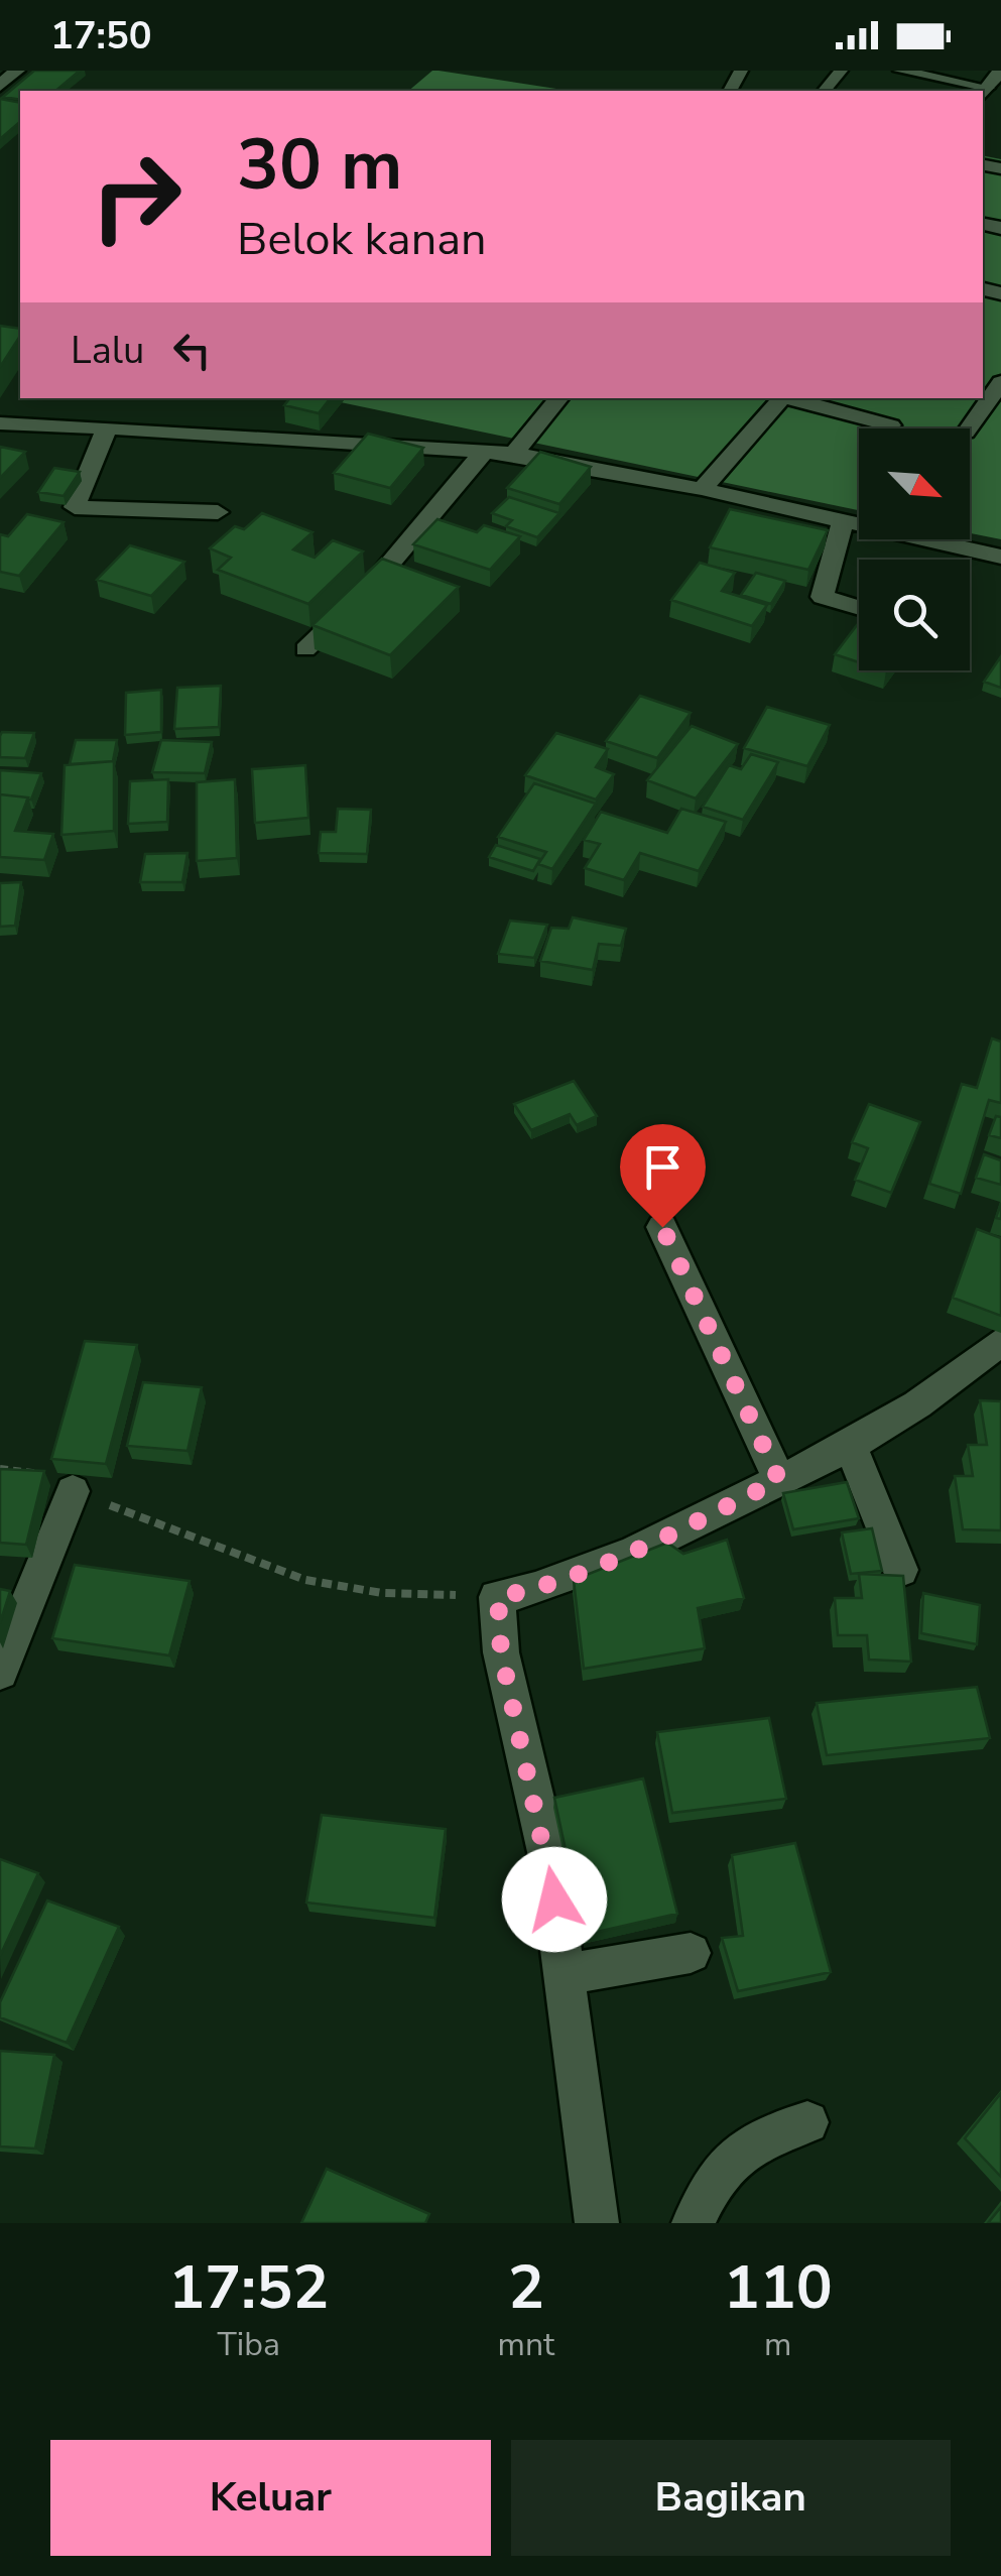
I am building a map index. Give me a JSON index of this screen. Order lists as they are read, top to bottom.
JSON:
{
  "north": "bottom right",
  "page": {
    "status": "17:50",
    "turn": ["30 m", "Belok kanan"],
    "then": "Lalu",
    "eta": [
      "17:52",
      "Tiba",
      "2",
      "mnt",
      "110",
      "m"
    ],
    "buttons": ["Keluar", "Bagikan"]
  }
}
